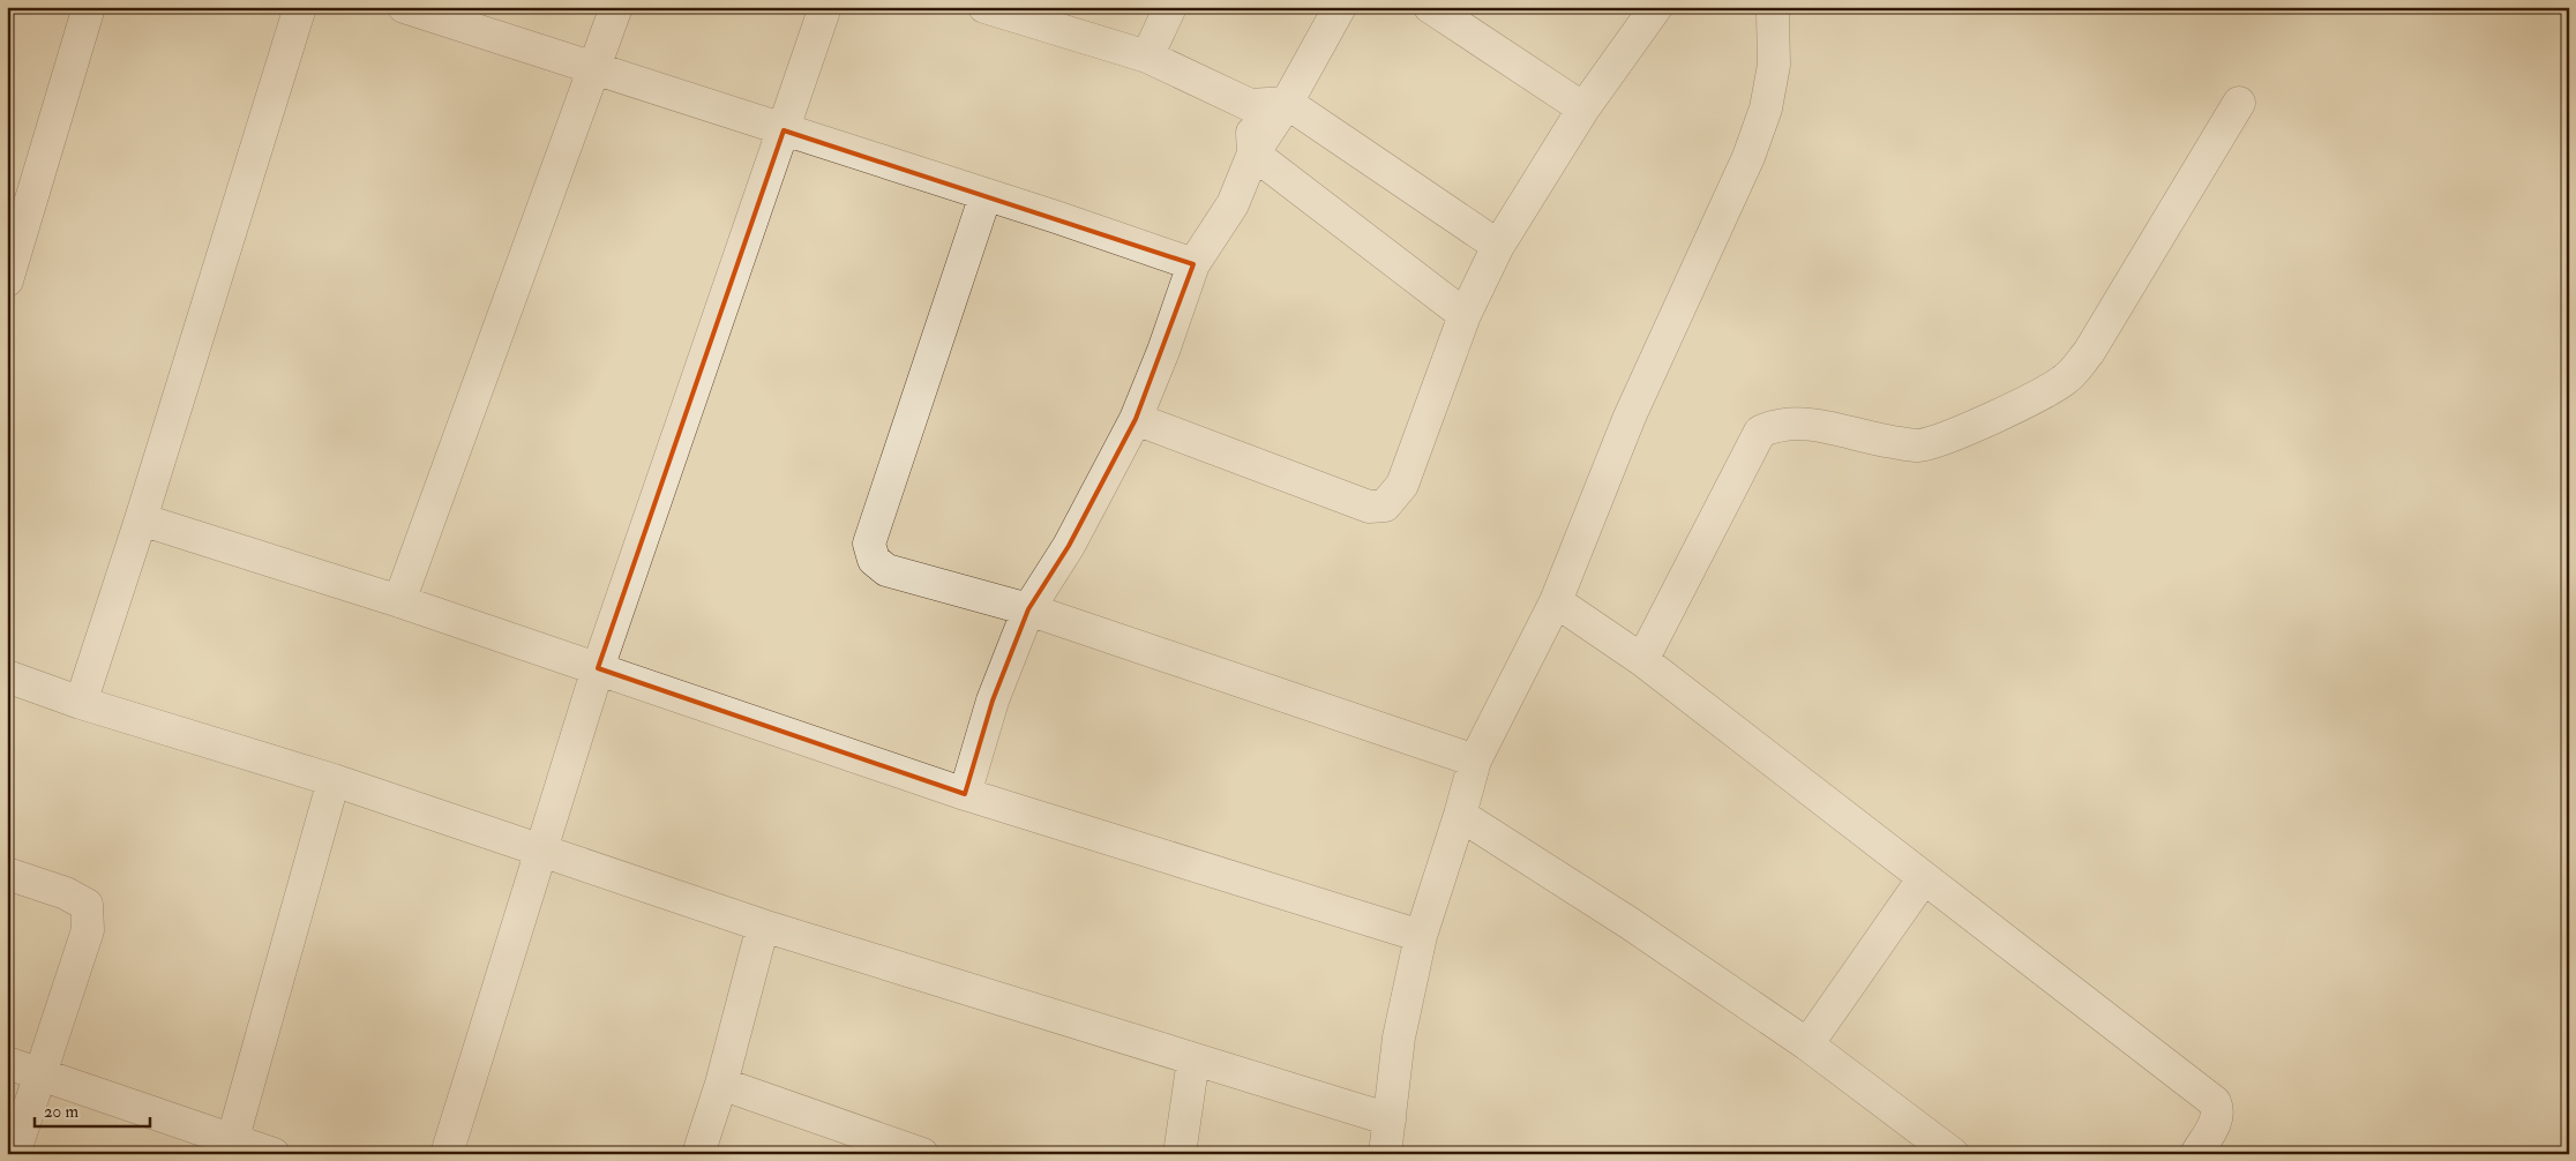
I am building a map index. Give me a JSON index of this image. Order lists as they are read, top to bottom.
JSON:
{
  "scale_bar": "20 m"
}
